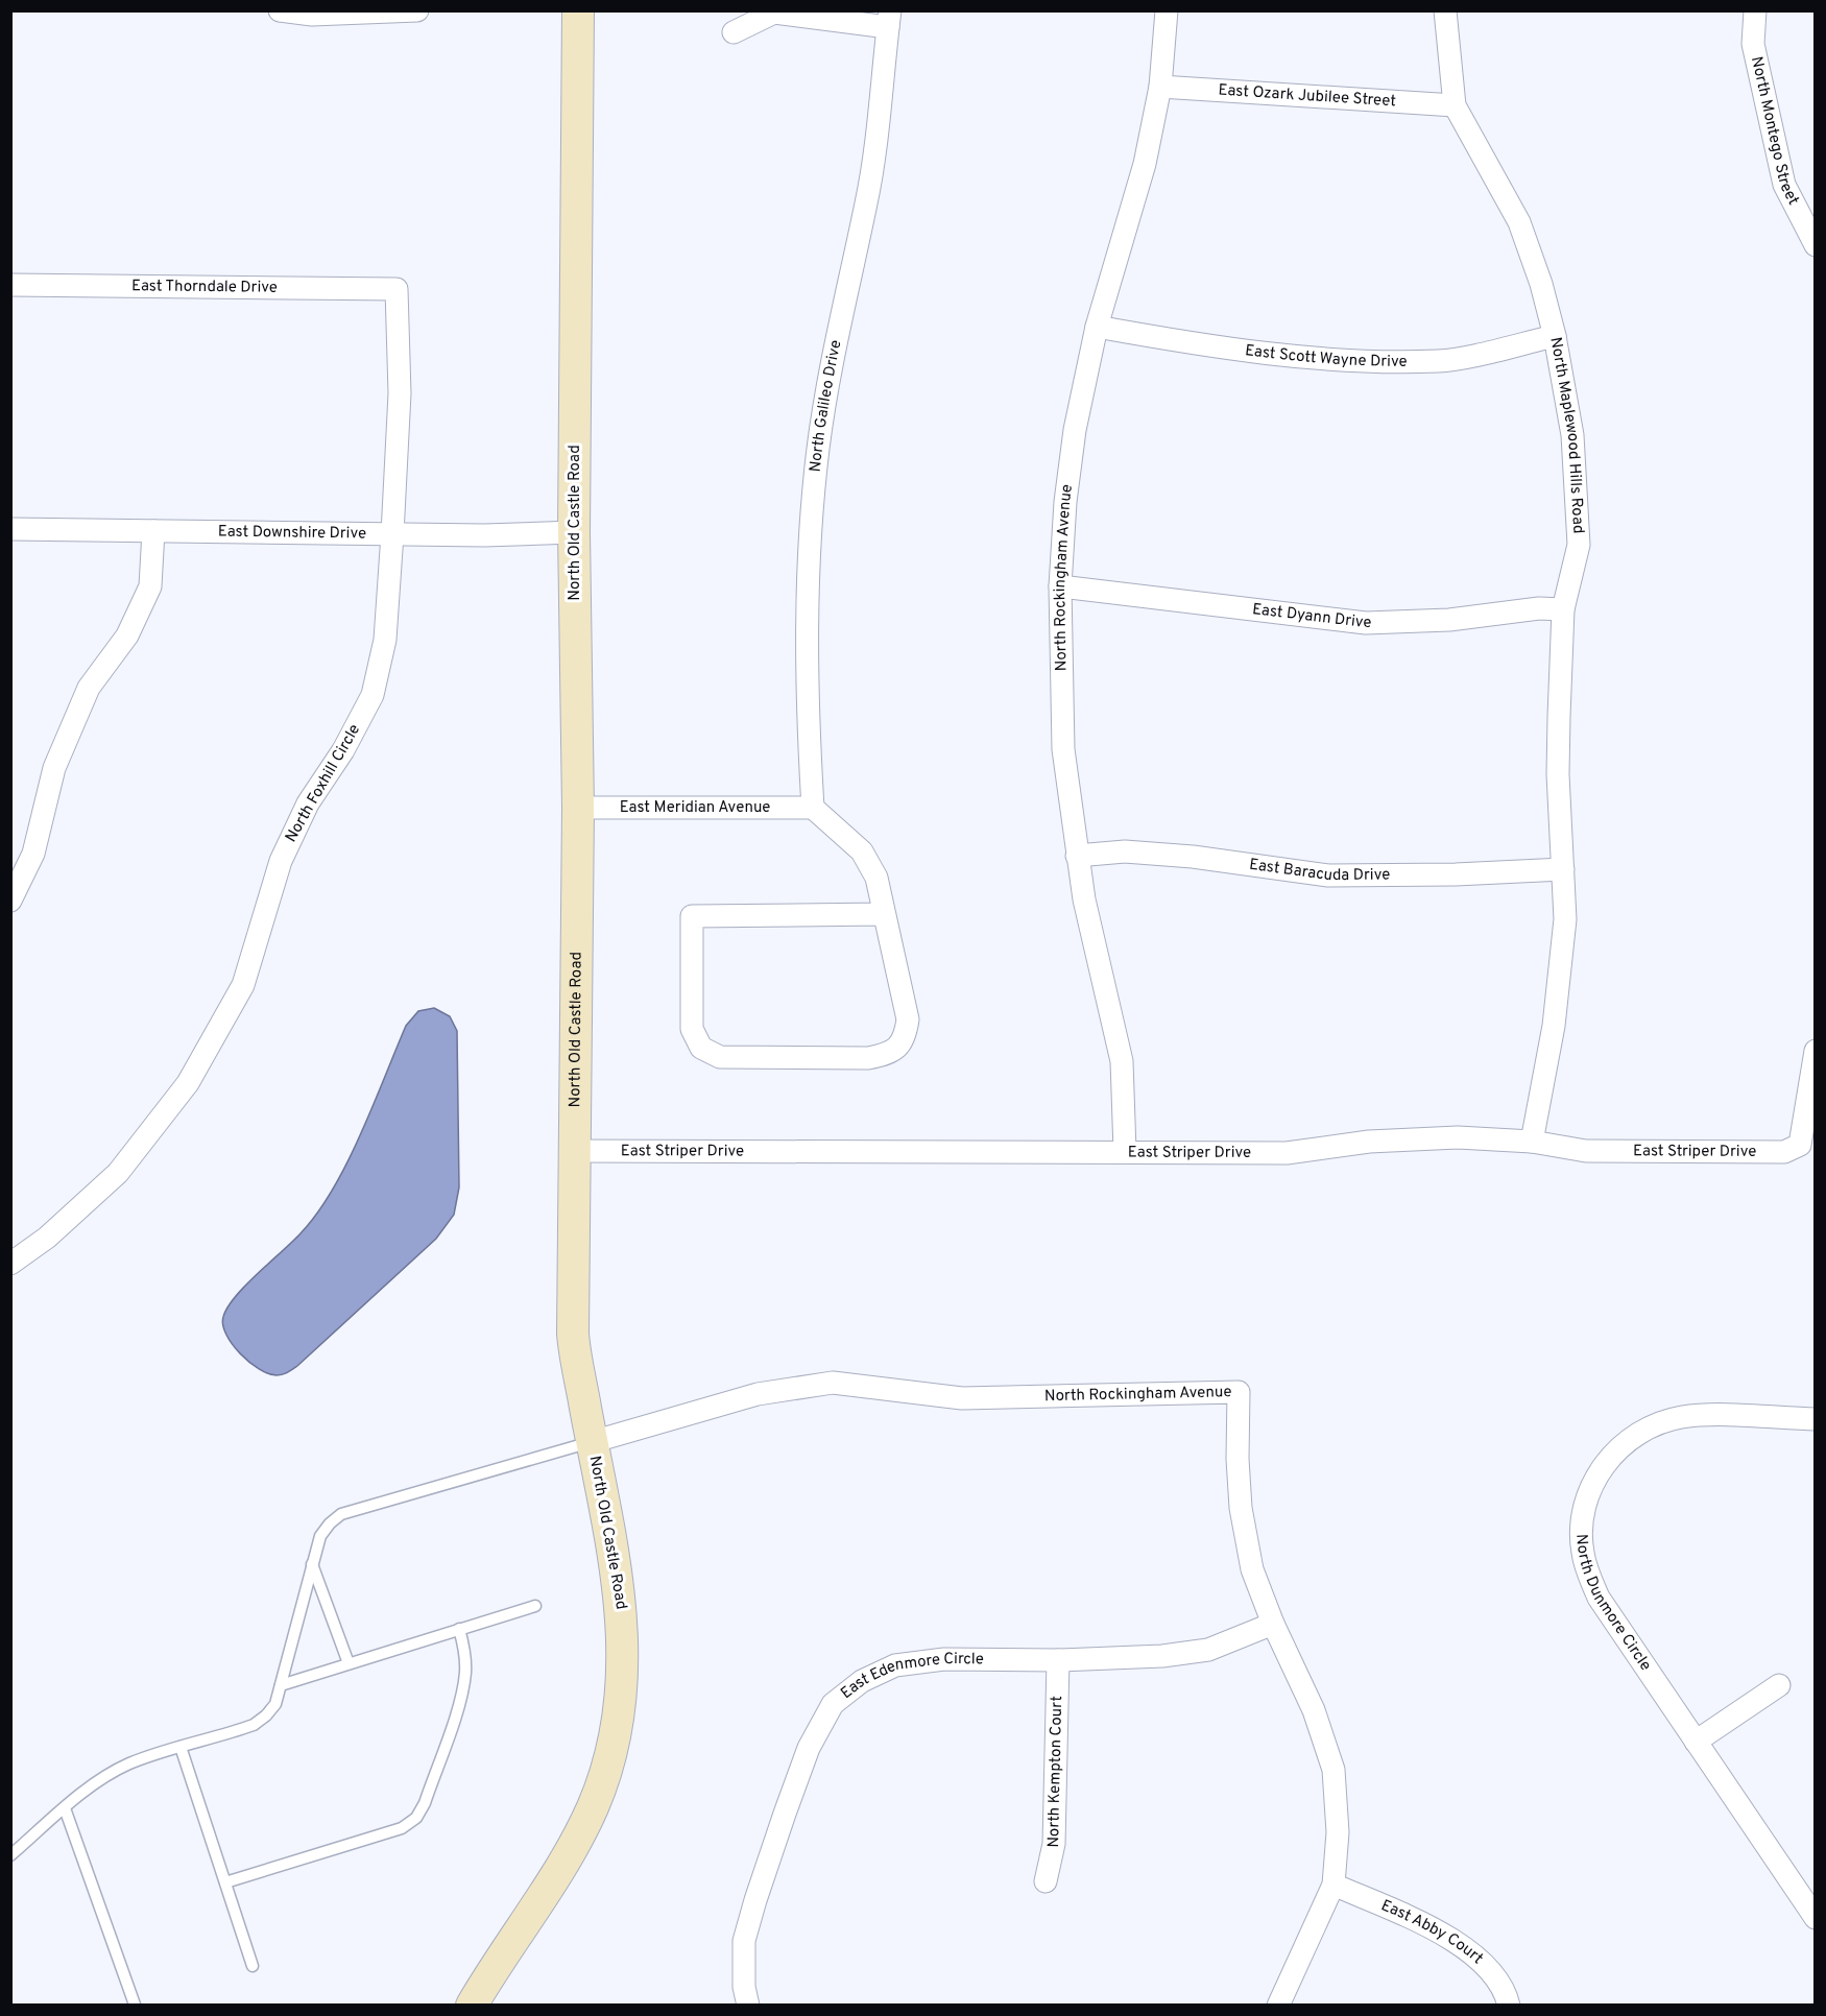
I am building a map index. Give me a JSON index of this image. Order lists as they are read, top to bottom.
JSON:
{
  "streets": {
    "street": [
      "East Ozark Jubilee Street",
      "North Montego Street",
      "East Thorndale Drive",
      "East Scott Wayne Drive",
      "North Galileo Drive",
      "North Maplewood Hills Road",
      "North Old Castle Road",
      "East Downshire Drive",
      "North Rockingham Avenue",
      "East Dyann Drive",
      "North Foxhill Circle",
      "East Meridian Avenue",
      "East Baracuda Drive",
      "East Striper Drive",
      "North Dunmore Circle",
      "East Edenmore Circle",
      "North Kempton Court",
      "East Abby Court"
    ]
  },
  "crossings": [
    ["East Ozark Jubilee Street", "North Maplewood Hills Road"],
    ["East Ozark Jubilee Street", "North Rockingham Avenue"],
    ["East Thorndale Drive", "North Foxhill Circle"],
    ["East Scott Wayne Drive", "North Maplewood Hills Road"],
    ["East Scott Wayne Drive", "North Rockingham Avenue"],
    ["North Galileo Drive", "East Meridian Avenue"],
    ["North Maplewood Hills Road", "East Dyann Drive"],
    ["North Maplewood Hills Road", "East Baracuda Drive"],
    ["North Maplewood Hills Road", "East Striper Drive"],
    ["North Old Castle Road", "East Downshire Drive"],
    ["North Old Castle Road", "North Rockingham Avenue"],
    ["North Old Castle Road", "East Meridian Avenue"],
    ["North Old Castle Road", "East Striper Drive"],
    ["East Downshire Drive", "North Foxhill Circle"],
    ["North Rockingham Avenue", "East Dyann Drive"],
    ["North Rockingham Avenue", "East Baracuda Drive"],
    ["North Rockingham Avenue", "East Striper Drive"],
    ["North Rockingham Avenue", "East Edenmore Circle"],
    ["North Rockingham Avenue", "East Abby Court"],
    ["East Edenmore Circle", "North Kempton Court"]
  ]
}
